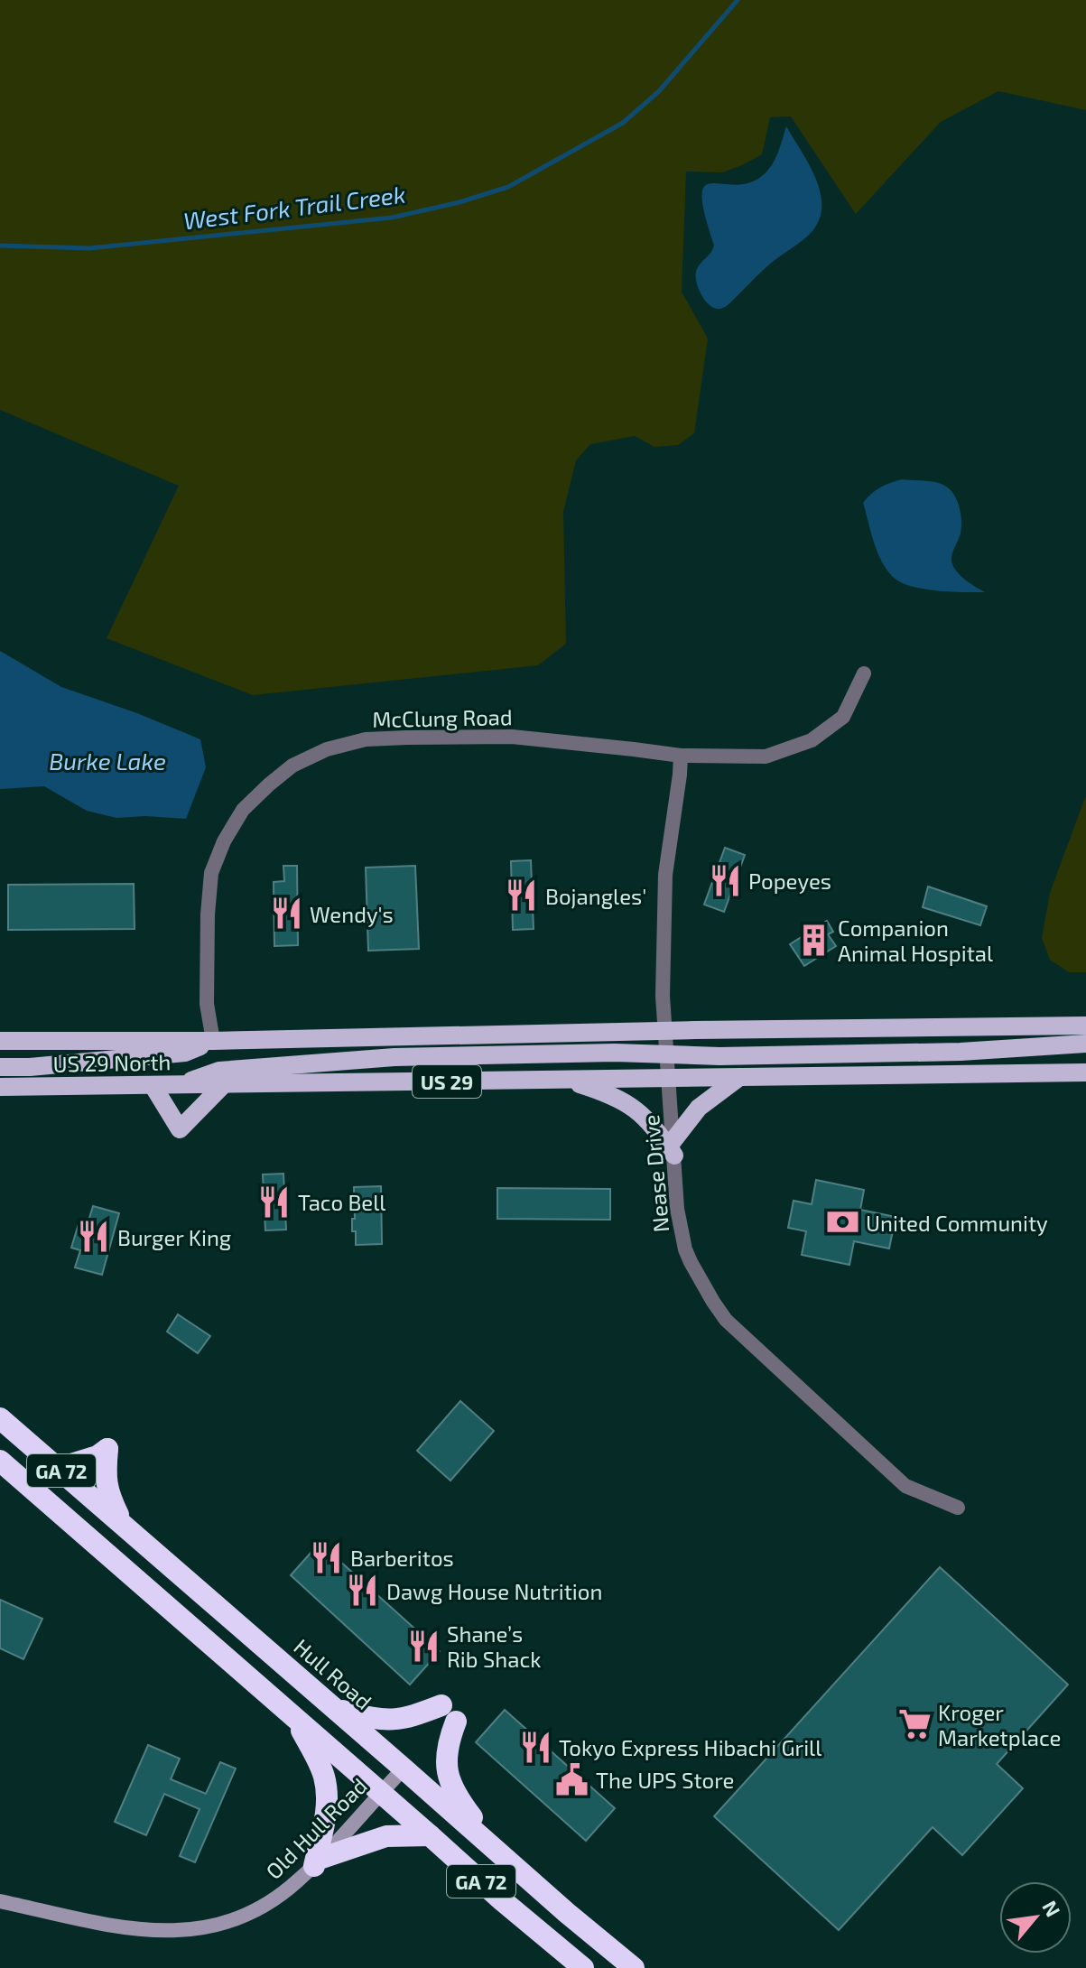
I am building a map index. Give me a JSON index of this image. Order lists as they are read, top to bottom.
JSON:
{
  "streets": {
    "highway": ["GA 72", "Hull Road"],
    "main road": ["US 29 North", "US 29", "Old Hull Road"],
    "street": ["McClung Road", "Nease Drive"]
  },
  "crossings": [
    ["McClung Road", "US 29"],
    ["McClung Road", "Nease Drive"],
    ["US 29 North", "US 29"],
    ["US 29", "Nease Drive"],
    ["GA 72", "Old Hull Road"],
    ["Hull Road", "Old Hull Road"]
  ],
  "water": ["West Fork Trail Creek", "Burke Lake"],
  "places": {
    "restaurant": [
      "Popeyes",
      "Bojangles'",
      "Wendy's",
      "Taco Bell",
      "Burger King",
      "Barberitos",
      "Dawg House Nutrition",
      "Shane’s Rib Shack",
      "Tokyo Express Hibachi Grill"
    ],
    "building": ["Companion Animal Hospital"],
    "bank": ["United Community"],
    "supermarket": ["Kroger Marketplace"],
    "public building": ["The UPS Store"]
  },
  "north": "top right"
}
